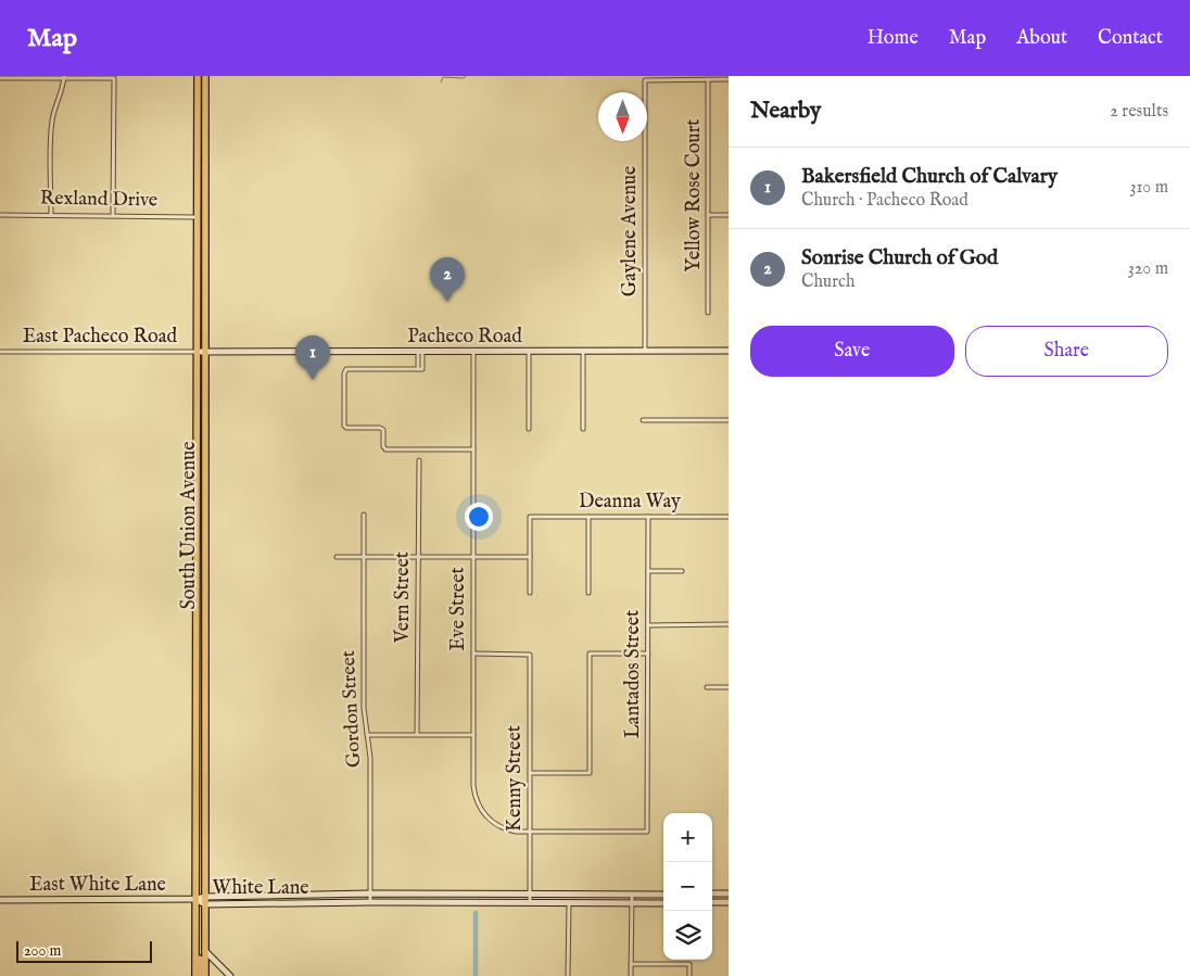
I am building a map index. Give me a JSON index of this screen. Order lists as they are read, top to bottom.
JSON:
{
  "streets": {
    "main road": [
      "Pacheco Road",
      "South Union Avenue",
      "East White Lane",
      "White Lane"
    ],
    "street": [
      "Yellow Rose Court",
      "Rexland Drive",
      "Gaylene Avenue",
      "East Pacheco Road",
      "Deanna Way",
      "Vern Street",
      "Eve Street",
      "Lantados Street",
      "Gordon Street",
      "Kenny Street"
    ]
  },
  "crossings": [
    ["Yellow Rose Court", "Gaylene Avenue"],
    ["Rexland Drive", "South Union Avenue"],
    ["Gaylene Avenue", "Pacheco Road"],
    ["East Pacheco Road", "Pacheco Road"],
    ["East Pacheco Road", "South Union Avenue"],
    ["Pacheco Road", "South Union Avenue"],
    ["Pacheco Road", "Eve Street"],
    ["Deanna Way", "Lantados Street"],
    ["South Union Avenue", "East White Lane"],
    ["South Union Avenue", "White Lane"],
    ["Eve Street", "Lantados Street"],
    ["Eve Street", "Kenny Street"],
    ["Gordon Street", "White Lane"],
    ["Kenny Street", "White Lane"],
    ["East White Lane", "White Lane"]
  ],
  "scale_bar": "200 m",
  "north": "bottom",
  "page": {
    "header": "Map",
    "nav": [
      "Home",
      "Map",
      "About",
      "Contact"
    ],
    "heading": ["Nearby", "2 results"],
    "list": [
      {
        "mark": "1",
        "name": "Bakersfield Church of Calvary",
        "note": "Church · Pacheco Road",
        "value": "310 m"
      },
      {
        "mark": "2",
        "name": "Sonrise Church of God",
        "note": "Church",
        "value": "320 m"
      }
    ],
    "pins": ["2", "1"],
    "buttons": ["Save", "Share"],
    "map_buttons": ["+", "−"],
    "scale": "200 m"
  }
}
